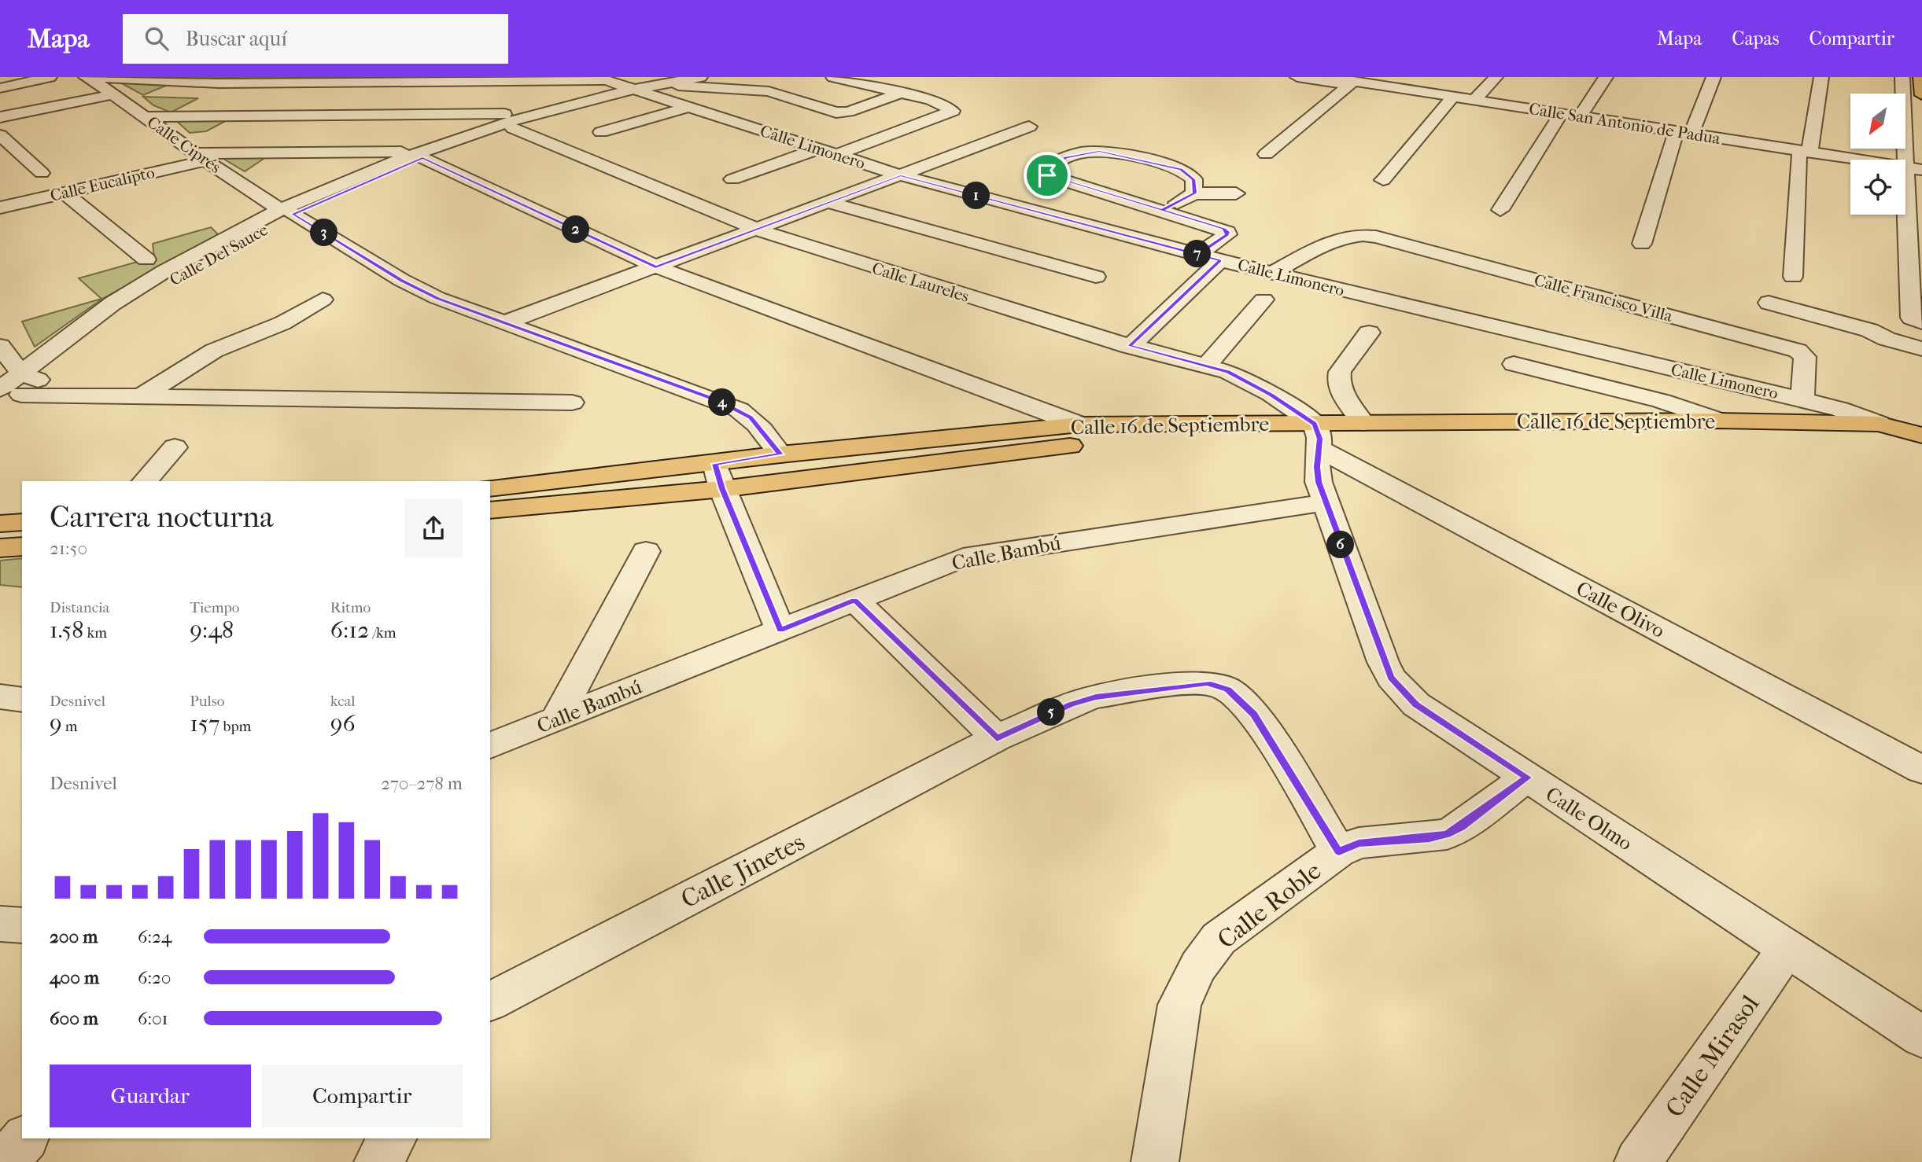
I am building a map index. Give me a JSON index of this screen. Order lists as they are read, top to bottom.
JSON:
{
  "streets": {
    "main road": ["Calle 16 de Septiembre"],
    "street": [
      "Calle San Antonio de Padua",
      "Calle Ciprés",
      "Calle Limonero",
      "Calle Eucalipto",
      "Calle Del Sauce",
      "Calle Laureles",
      "Calle Francisco Villa",
      "Calle Bambú",
      "Calle Olivo",
      "Calle Olmo",
      "Calle Jinetes",
      "Calle Roble",
      "Calle Mirasol"
    ]
  },
  "crossings": [
    ["Calle Ciprés", "Calle Eucalipto"],
    ["Calle Ciprés", "Calle Del Sauce"],
    ["Calle Ciprés", "Calle 16 de Septiembre"],
    ["Calle Limonero", "Calle Del Sauce"],
    ["Calle Limonero", "Calle Francisco Villa"],
    ["Calle Limonero", "Calle 16 de Septiembre"],
    ["Calle Eucalipto", "Calle Del Sauce"],
    ["Calle Del Sauce", "Calle Laureles"],
    ["Calle Laureles", "Calle 16 de Septiembre"],
    ["Calle Laureles", "Calle Olivo"],
    ["Calle Laureles", "Calle Olmo"],
    ["Calle 16 de Septiembre", "Calle Olivo"],
    ["Calle 16 de Septiembre", "Calle Olmo"],
    ["Calle Bambú", "Calle Olmo"],
    ["Calle Olivo", "Calle Olmo"],
    ["Calle Olmo", "Calle Roble"],
    ["Calle Olmo", "Calle Mirasol"],
    ["Calle Jinetes", "Calle Roble"]
  ],
  "north": "bottom left",
  "page": {
    "header": "Mapa",
    "search": "Buscar aquí",
    "nav": ["Mapa", "Capas", "Compartir"],
    "pins": [
      "1",
      "2",
      "3",
      "7",
      "4",
      "6",
      "5"
    ],
    "heading": ["Carrera nocturna", "21:50"],
    "stats": [
      ["Distancia", "1.58 km"],
      ["Tiempo", "9:48"],
      ["Ritmo", "6:12 /km"],
      ["Desnivel", "9 m"],
      ["Pulso", "157 bpm"],
      ["kcal", "96"]
    ],
    "chart": ["Desnivel", "270–278 m"],
    "list": [
      {
        "name": "200 m",
        "note": "6:24"
      },
      {
        "name": "400 m",
        "note": "6:20"
      },
      {
        "name": "600 m",
        "note": "6:01"
      }
    ],
    "buttons": ["Guardar", "Compartir"]
  }
}
